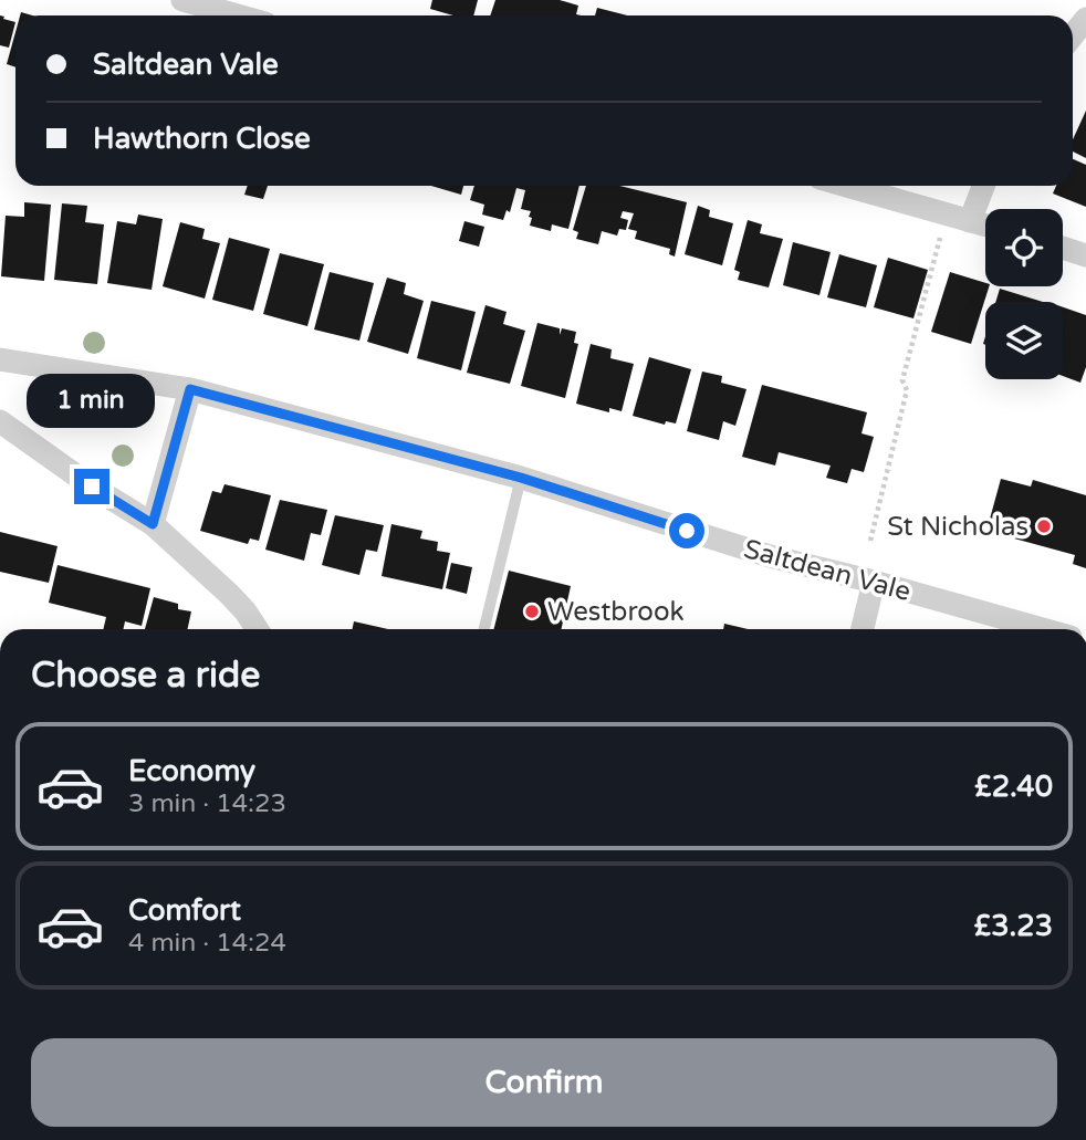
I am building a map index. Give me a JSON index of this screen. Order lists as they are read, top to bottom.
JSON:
{
  "streets": {
    "street": ["Saltdean Vale"]
  },
  "places": ["St Nicholas", "Westbrook"],
  "page": {
    "banner": ["Saltdean Vale", "Hawthorn Close"],
    "bubble": "1 min",
    "heading": "Choose a ride",
    "list": [
      {
        "name": "Economy",
        "note": "3 min · 14:23",
        "value": "£2.40"
      },
      {
        "name": "Comfort",
        "note": "4 min · 14:24",
        "value": "£3.23"
      }
    ],
    "buttons": "Confirm"
  }
}
